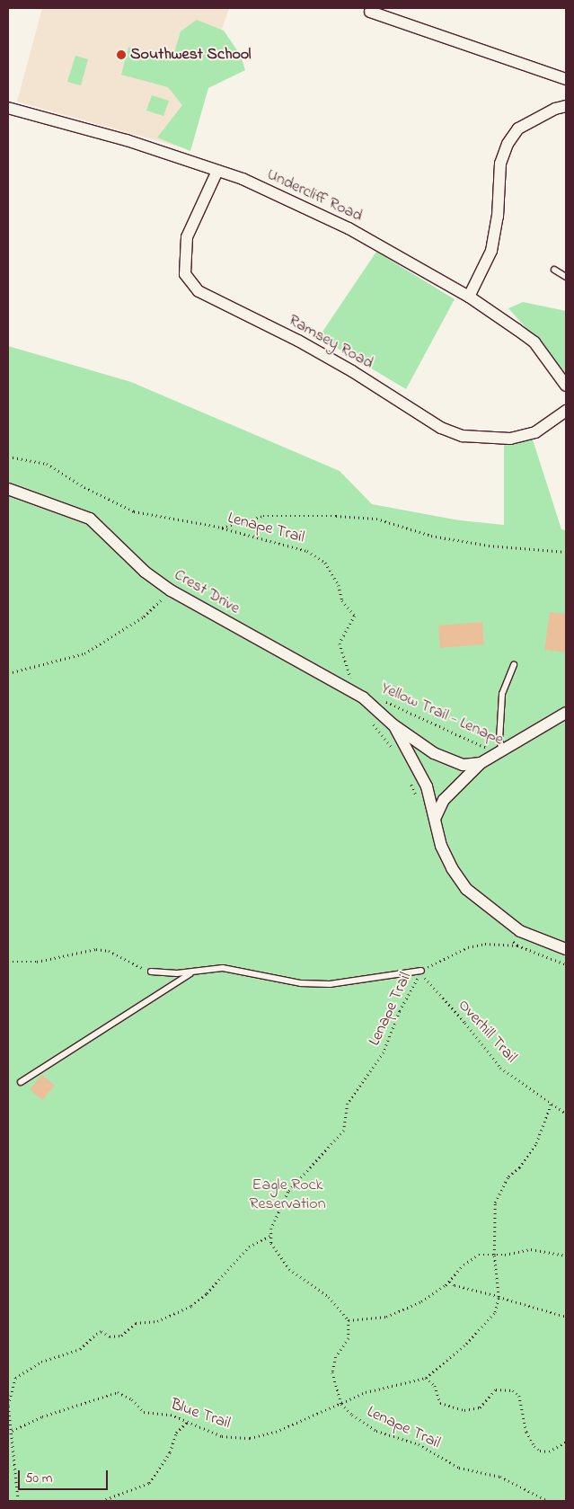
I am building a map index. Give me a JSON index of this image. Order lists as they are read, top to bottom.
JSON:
{
  "streets": {
    "street": ["Undercliff Road", "Ramsey Road", "Crest Drive"],
    "path": [
      "Lenape Trail",
      "Yellow Trail - Lenape",
      "Overhill Trail",
      "Blue Trail"
    ]
  },
  "crossings": [
    ["Undercliff Road", "Ramsey Road"],
    ["Lenape Trail", "Crest Drive"],
    ["Lenape Trail", "Overhill Trail"],
    ["Lenape Trail", "Blue Trail"]
  ],
  "parks": ["Eagle Rock Reservation"],
  "places": ["Southwest School"],
  "scale_bar": "50 m"
}
